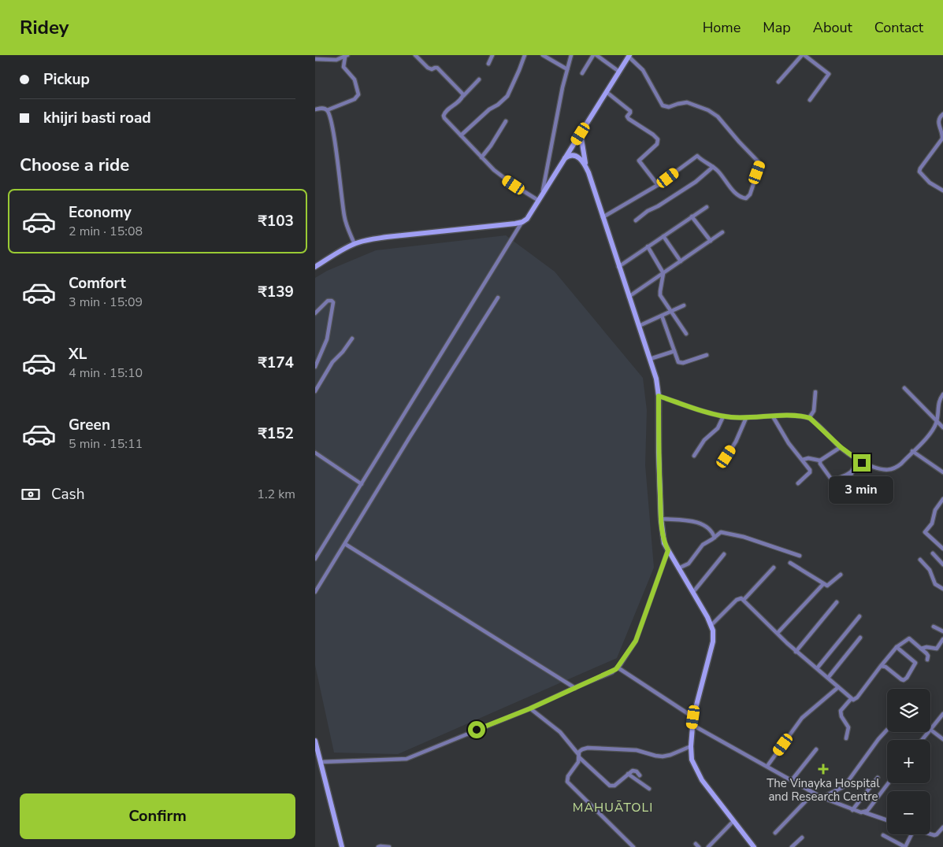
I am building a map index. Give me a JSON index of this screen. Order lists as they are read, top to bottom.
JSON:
{
  "districts": ["MAHUĀTOLI"],
  "places": {
    "health": ["The Vinayka Hospital and Research Centre"]
  },
  "page": {
    "header": "Ridey",
    "nav": [
      "Home",
      "Map",
      "About",
      "Contact"
    ],
    "banner": ["Pickup", "khijri basti road"],
    "heading": "Choose a ride",
    "list": [
      {
        "name": "Economy",
        "note": "2 min · 15:08",
        "value": "₹103"
      },
      {
        "name": "Comfort",
        "note": "3 min · 15:09",
        "value": "₹139"
      },
      {
        "name": "XL",
        "note": "4 min · 15:10",
        "value": "₹174"
      },
      {
        "name": "Green",
        "note": "5 min · 15:11",
        "value": "₹152"
      }
    ],
    "pay": ["Cash", "1.2 km"],
    "bubble": "3 min",
    "map_buttons": ["+", "−"],
    "buttons": "Confirm"
  }
}
